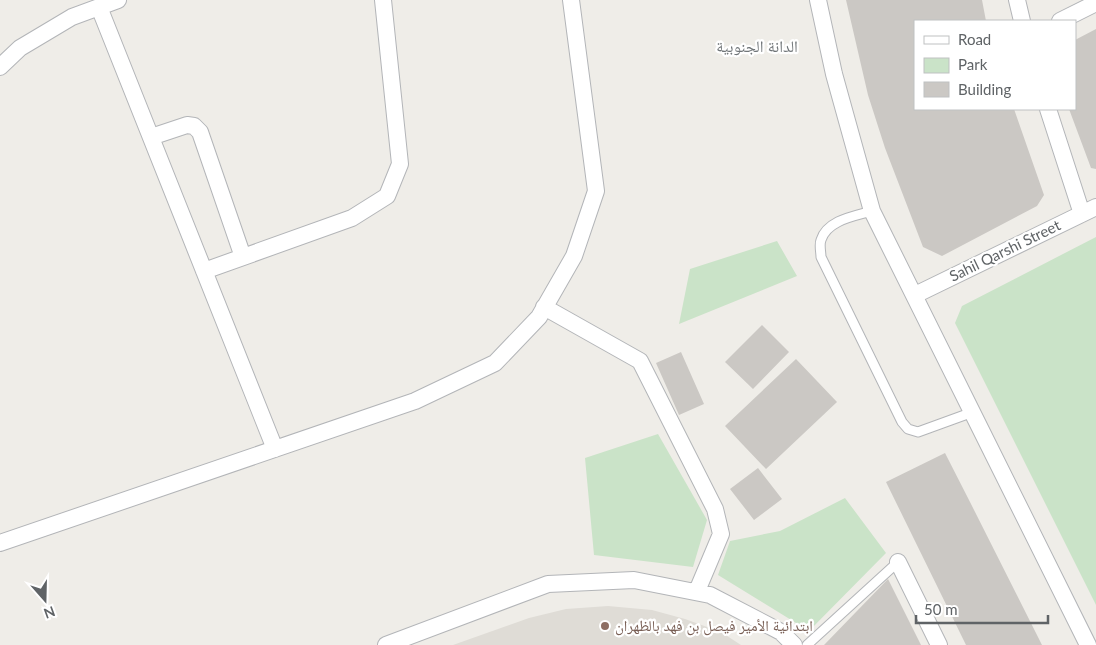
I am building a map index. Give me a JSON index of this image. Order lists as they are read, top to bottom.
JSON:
{
  "streets": {
    "street": ["Sahil Qarshi Street"]
  },
  "districts": ["الدانة الجنوبية"],
  "places": ["ابتدائية الأمير فيصل بن فهد بالظهران"],
  "legend": ["Road", "Park", "Building"],
  "scale_bar": "50 m",
  "north": "bottom"
}
